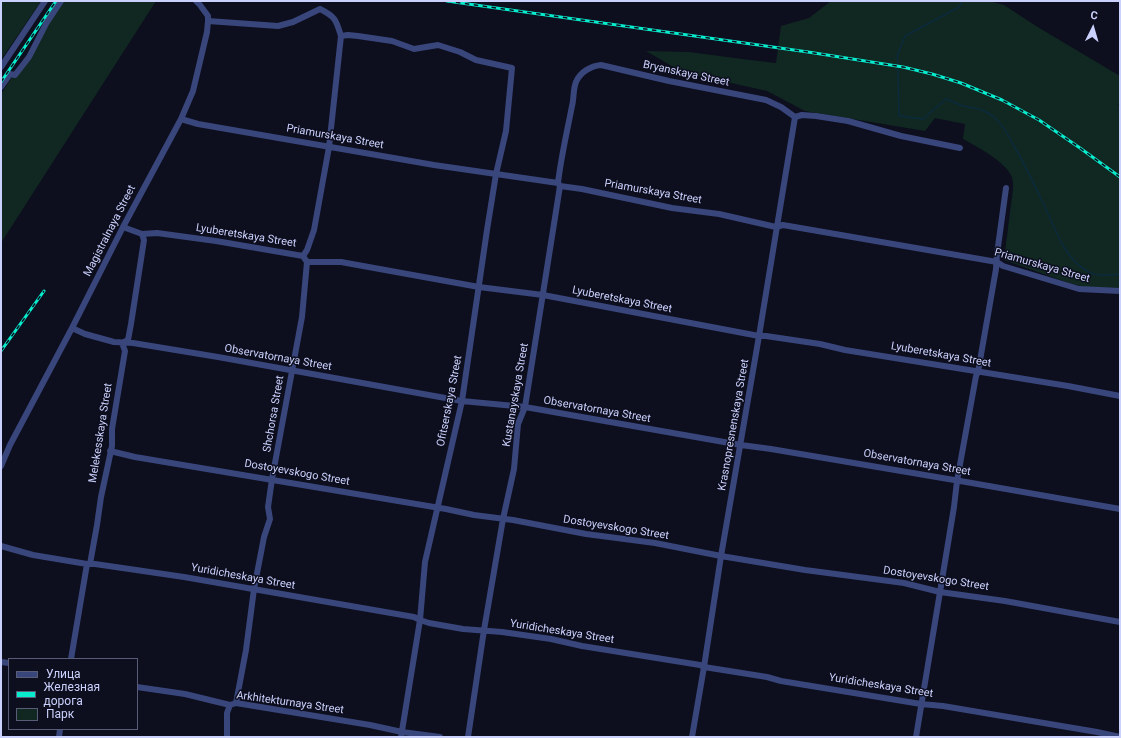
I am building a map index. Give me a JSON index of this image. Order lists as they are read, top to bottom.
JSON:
{
  "streets": {
    "street": [
      "Bryanskaya Street",
      "Priamurskaya Street",
      "Magistralnaya Street",
      "Lyuberetskaya Street",
      "Observatornaya Street",
      "Kustanayskaya Street",
      "Ofitserskaya Street",
      "Shchorsa Street",
      "Krasnopresnenskaya Street",
      "Melekesskaya Street",
      "Dostoyevskogo Street",
      "Yuridicheskaya Street",
      "Arkhitekturnaya Street"
    ]
  },
  "crossings": [
    ["Bryanskaya Street", "Kustanayskaya Street"],
    ["Bryanskaya Street", "Krasnopresnenskaya Street"],
    ["Priamurskaya Street", "Magistralnaya Street"],
    ["Priamurskaya Street", "Kustanayskaya Street"],
    ["Priamurskaya Street", "Ofitserskaya Street"],
    ["Priamurskaya Street", "Krasnopresnenskaya Street"],
    ["Magistralnaya Street", "Lyuberetskaya Street"],
    ["Magistralnaya Street", "Observatornaya Street"],
    ["Lyuberetskaya Street", "Kustanayskaya Street"],
    ["Lyuberetskaya Street", "Ofitserskaya Street"],
    ["Lyuberetskaya Street", "Shchorsa Street"],
    ["Lyuberetskaya Street", "Krasnopresnenskaya Street"],
    ["Lyuberetskaya Street", "Melekesskaya Street"],
    ["Observatornaya Street", "Kustanayskaya Street"],
    ["Observatornaya Street", "Ofitserskaya Street"],
    ["Observatornaya Street", "Shchorsa Street"],
    ["Observatornaya Street", "Krasnopresnenskaya Street"],
    ["Observatornaya Street", "Melekesskaya Street"],
    ["Kustanayskaya Street", "Dostoyevskogo Street"],
    ["Kustanayskaya Street", "Yuridicheskaya Street"],
    ["Ofitserskaya Street", "Dostoyevskogo Street"],
    ["Ofitserskaya Street", "Yuridicheskaya Street"],
    ["Ofitserskaya Street", "Arkhitekturnaya Street"],
    ["Shchorsa Street", "Dostoyevskogo Street"],
    ["Shchorsa Street", "Yuridicheskaya Street"],
    ["Shchorsa Street", "Arkhitekturnaya Street"],
    ["Krasnopresnenskaya Street", "Dostoyevskogo Street"],
    ["Krasnopresnenskaya Street", "Yuridicheskaya Street"],
    ["Melekesskaya Street", "Dostoyevskogo Street"],
    ["Melekesskaya Street", "Yuridicheskaya Street"]
  ],
  "legend": ["Улица", "Железная дорога", "Парк"],
  "north": "top"
}
